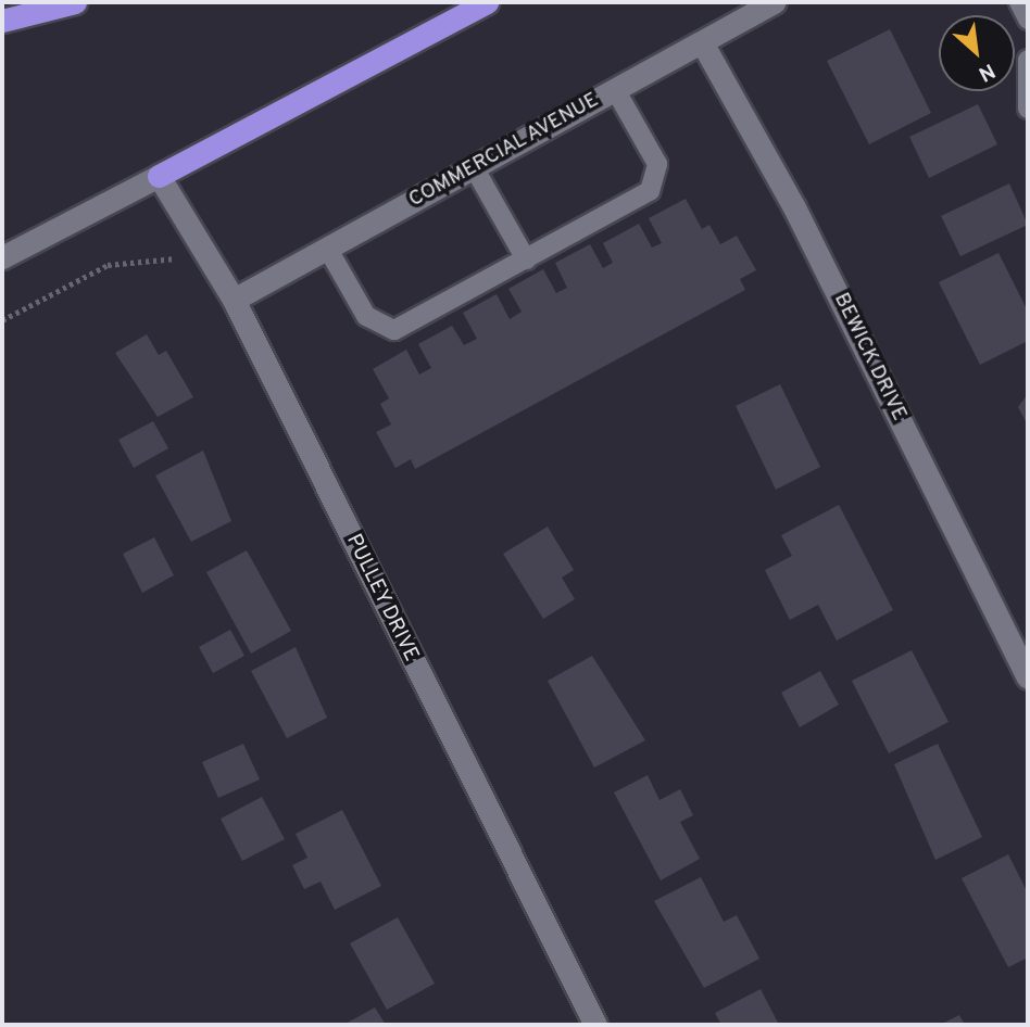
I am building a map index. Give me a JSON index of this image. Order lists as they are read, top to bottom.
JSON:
{
  "streets": {
    "street": ["COMMERCIAL AVENUE", "BEWICK DRIVE", "PULLEY DRIVE"]
  },
  "crossings": [
    ["COMMERCIAL AVENUE", "BEWICK DRIVE"],
    ["COMMERCIAL AVENUE", "PULLEY DRIVE"]
  ],
  "north": "bottom right"
}
